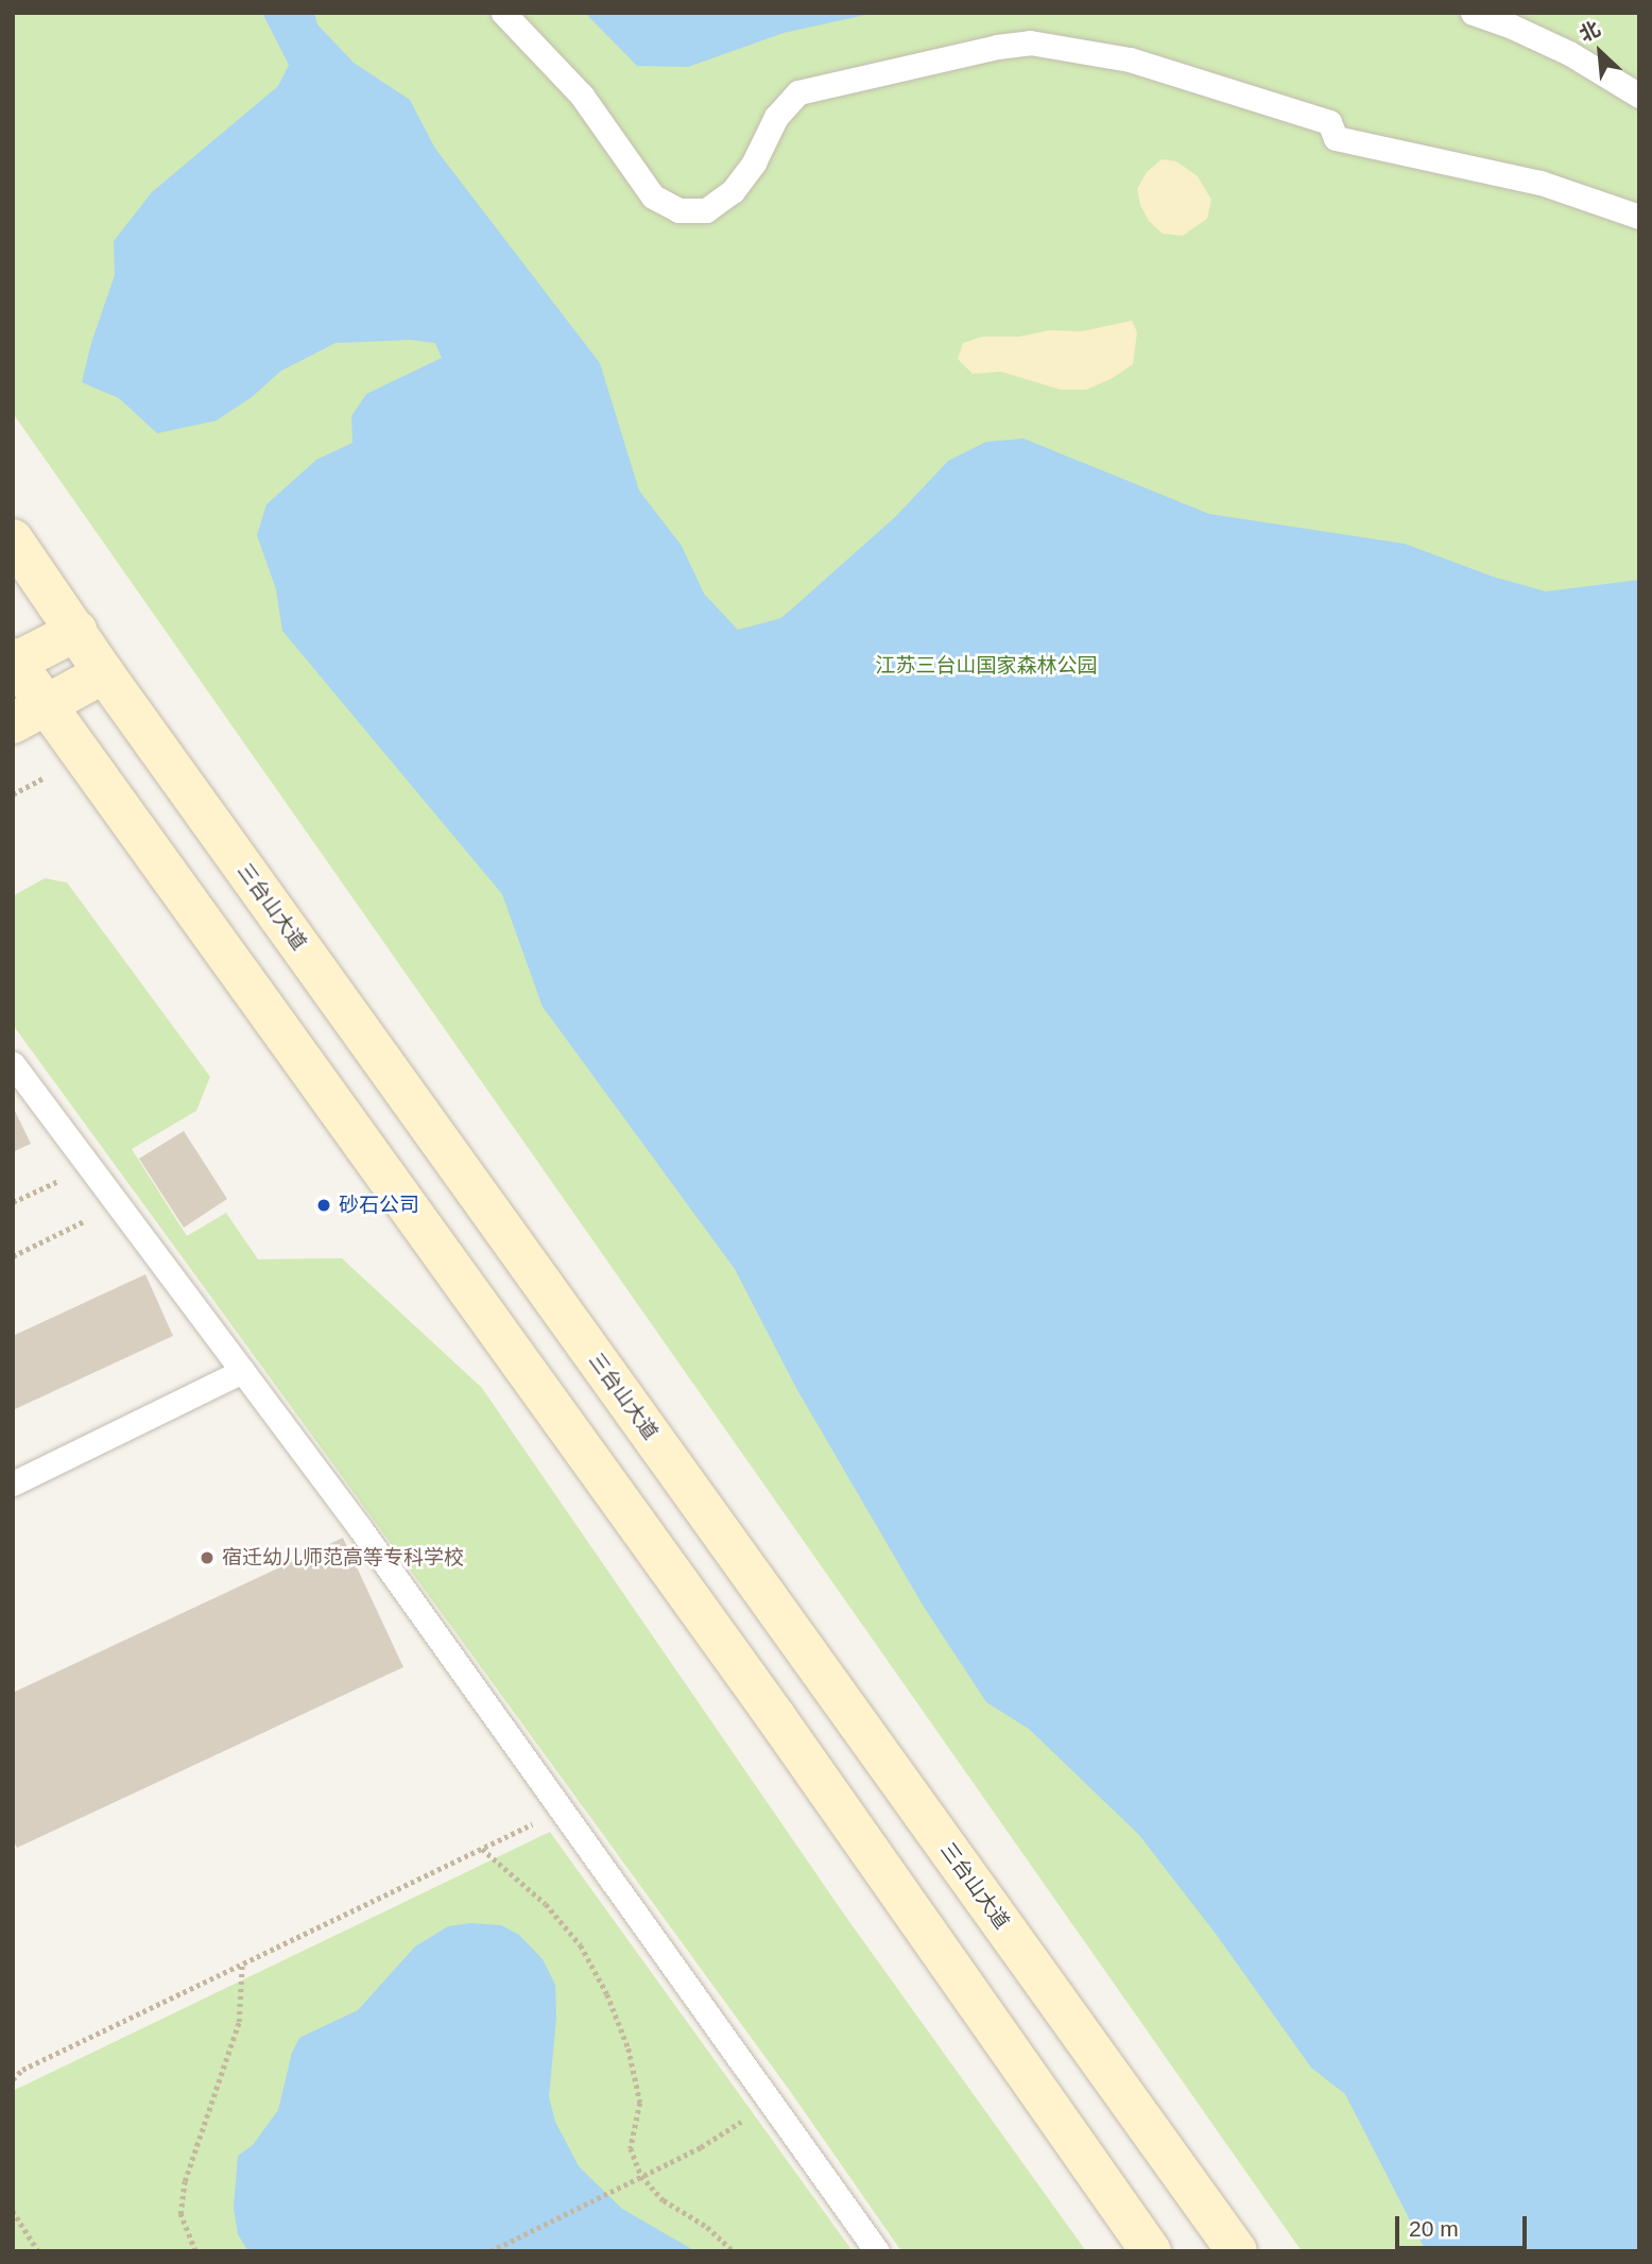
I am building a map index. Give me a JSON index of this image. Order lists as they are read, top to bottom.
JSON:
{
  "streets": {
    "main road": ["三台山大道"]
  },
  "parks": ["江苏三台山国家森林公园"],
  "places": ["砂石公司", "宿迁幼儿师范高等专科学校"],
  "scale_bar": "20 m",
  "north": "top left"
}
